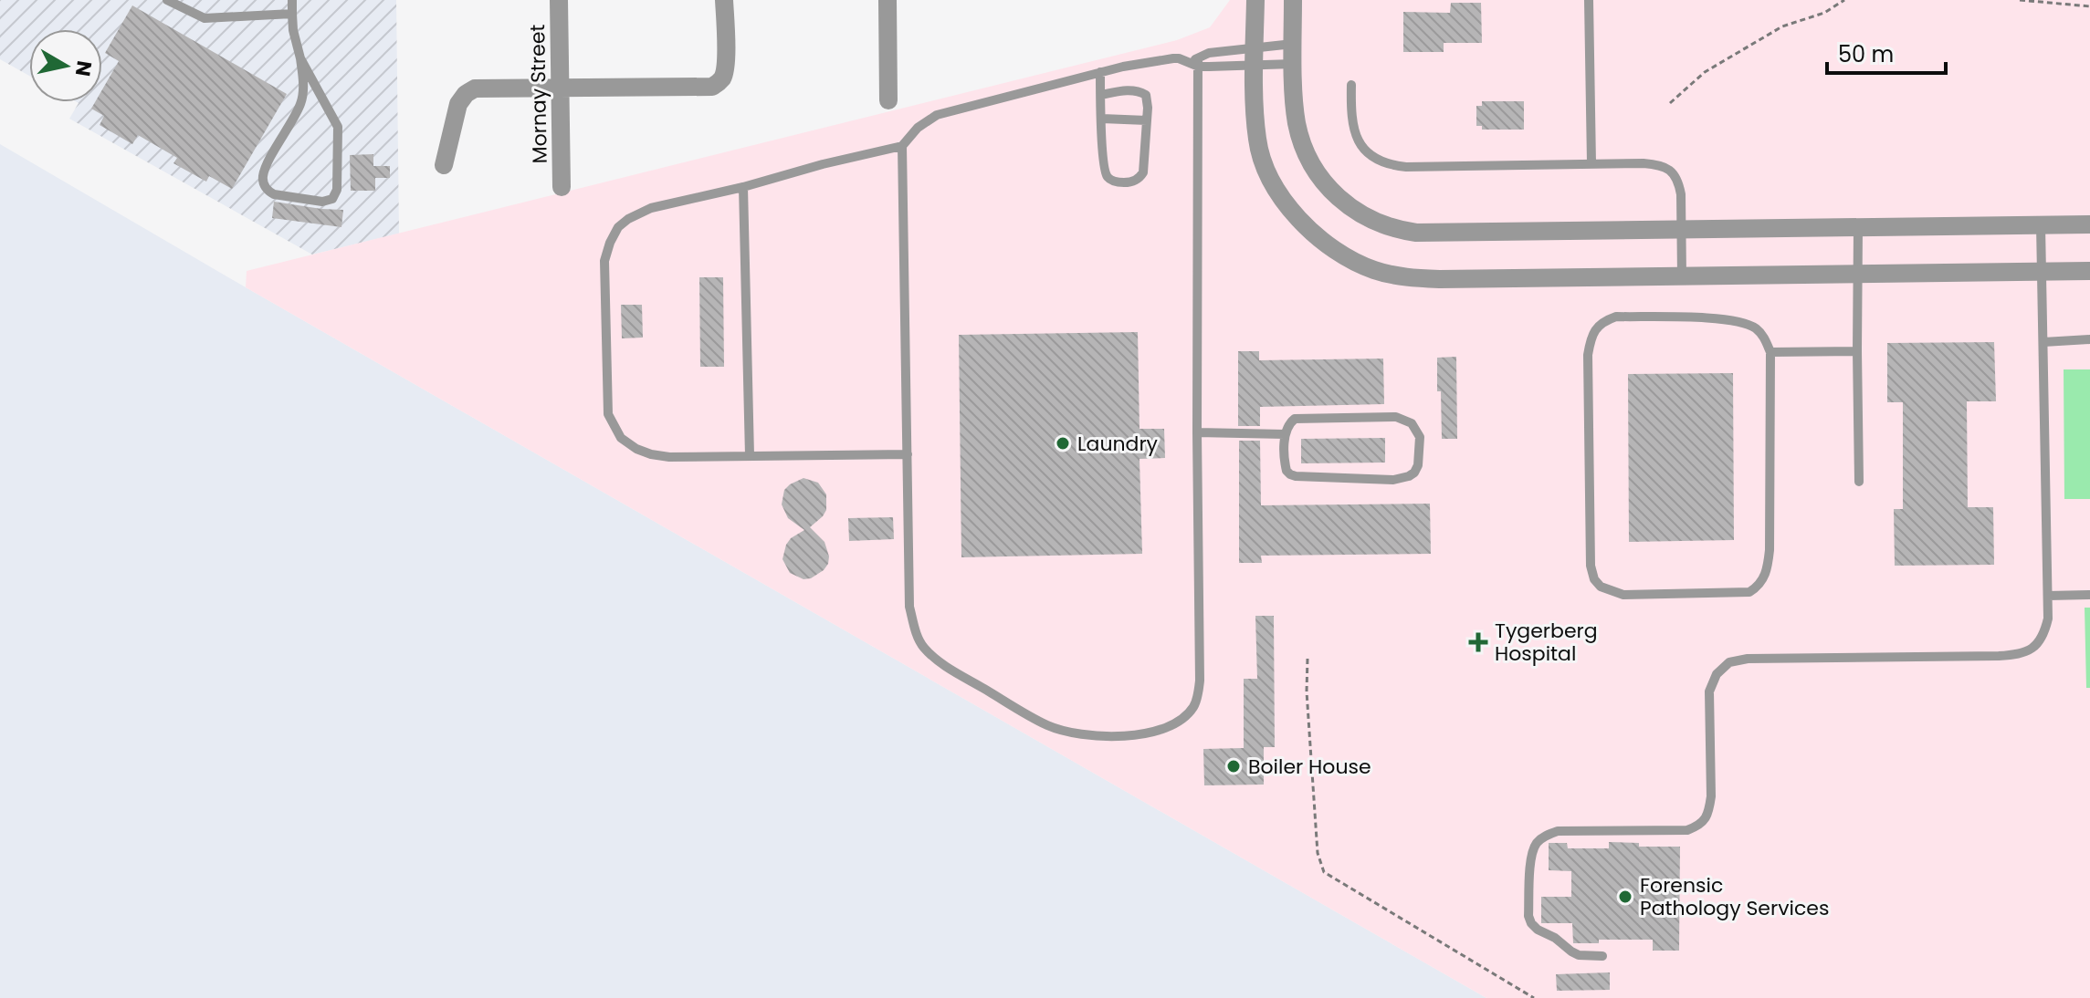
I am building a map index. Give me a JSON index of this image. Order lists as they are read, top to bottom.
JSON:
{
  "streets": {
    "street": ["Mornay Street"]
  },
  "places": {
    "other": ["Laundry", "Boiler House", "Forensic Pathology Services"],
    "health": ["Tygerberg Hospital"]
  },
  "scale_bar": "50 m",
  "north": "right"
}
